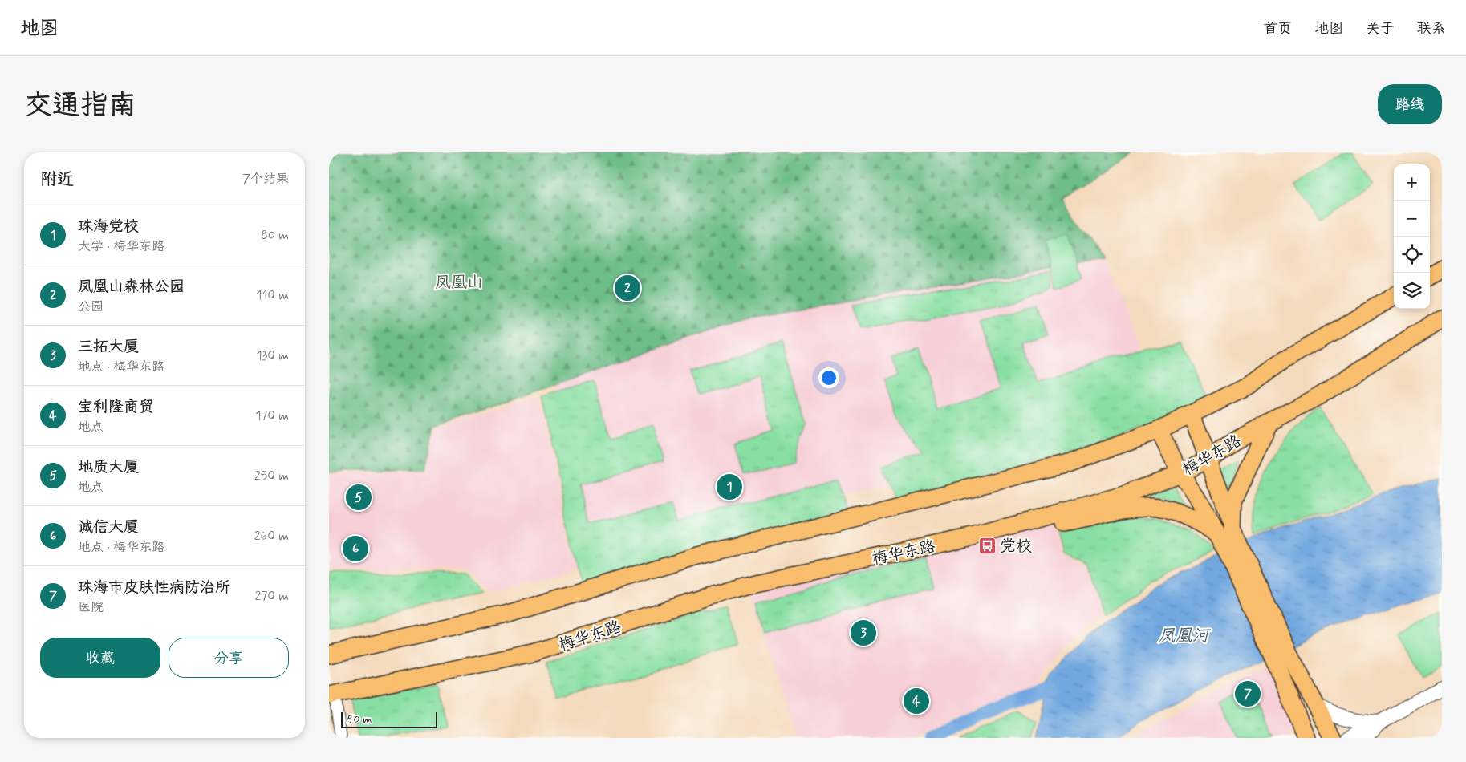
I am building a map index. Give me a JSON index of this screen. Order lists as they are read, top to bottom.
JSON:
{
  "streets": {
    "main road": ["梅华东路"]
  },
  "water": ["凤凰河"],
  "parks": ["凤凰山"],
  "places": {
    "bus stop": ["党校"]
  },
  "scale_bar": "50 m",
  "page": {
    "header": "地图",
    "nav": [
      "首页",
      "地图",
      "关于",
      "联系"
    ],
    "buttons": [
      "路线",
      ["收藏", "分享"]
    ],
    "title": "交通指南",
    "heading": ["附近", "7个结果"],
    "map_buttons": ["+", "−"],
    "list": [
      {
        "mark": "1",
        "name": "珠海党校",
        "note": "大学 · 梅华东路",
        "value": "80 m"
      },
      {
        "mark": "2",
        "name": "凤凰山森林公园",
        "note": "公园",
        "value": "110 m"
      },
      {
        "mark": "3",
        "name": "三拓大厦",
        "note": "地点 · 梅华东路",
        "value": "130 m"
      },
      {
        "mark": "4",
        "name": "宝利隆商贸",
        "note": "地点",
        "value": "170 m"
      },
      {
        "mark": "5",
        "name": "地质大厦",
        "note": "地点",
        "value": "250 m"
      },
      {
        "mark": "6",
        "name": "诚信大厦",
        "note": "地点 · 梅华东路",
        "value": "260 m"
      },
      {
        "mark": "7",
        "name": "珠海市皮肤性病防治所",
        "note": "医院",
        "value": "270 m"
      }
    ],
    "pins": [
      "2",
      "1",
      "5",
      "6",
      "3",
      "7",
      "4"
    ],
    "scale": "50 m"
  }
}
